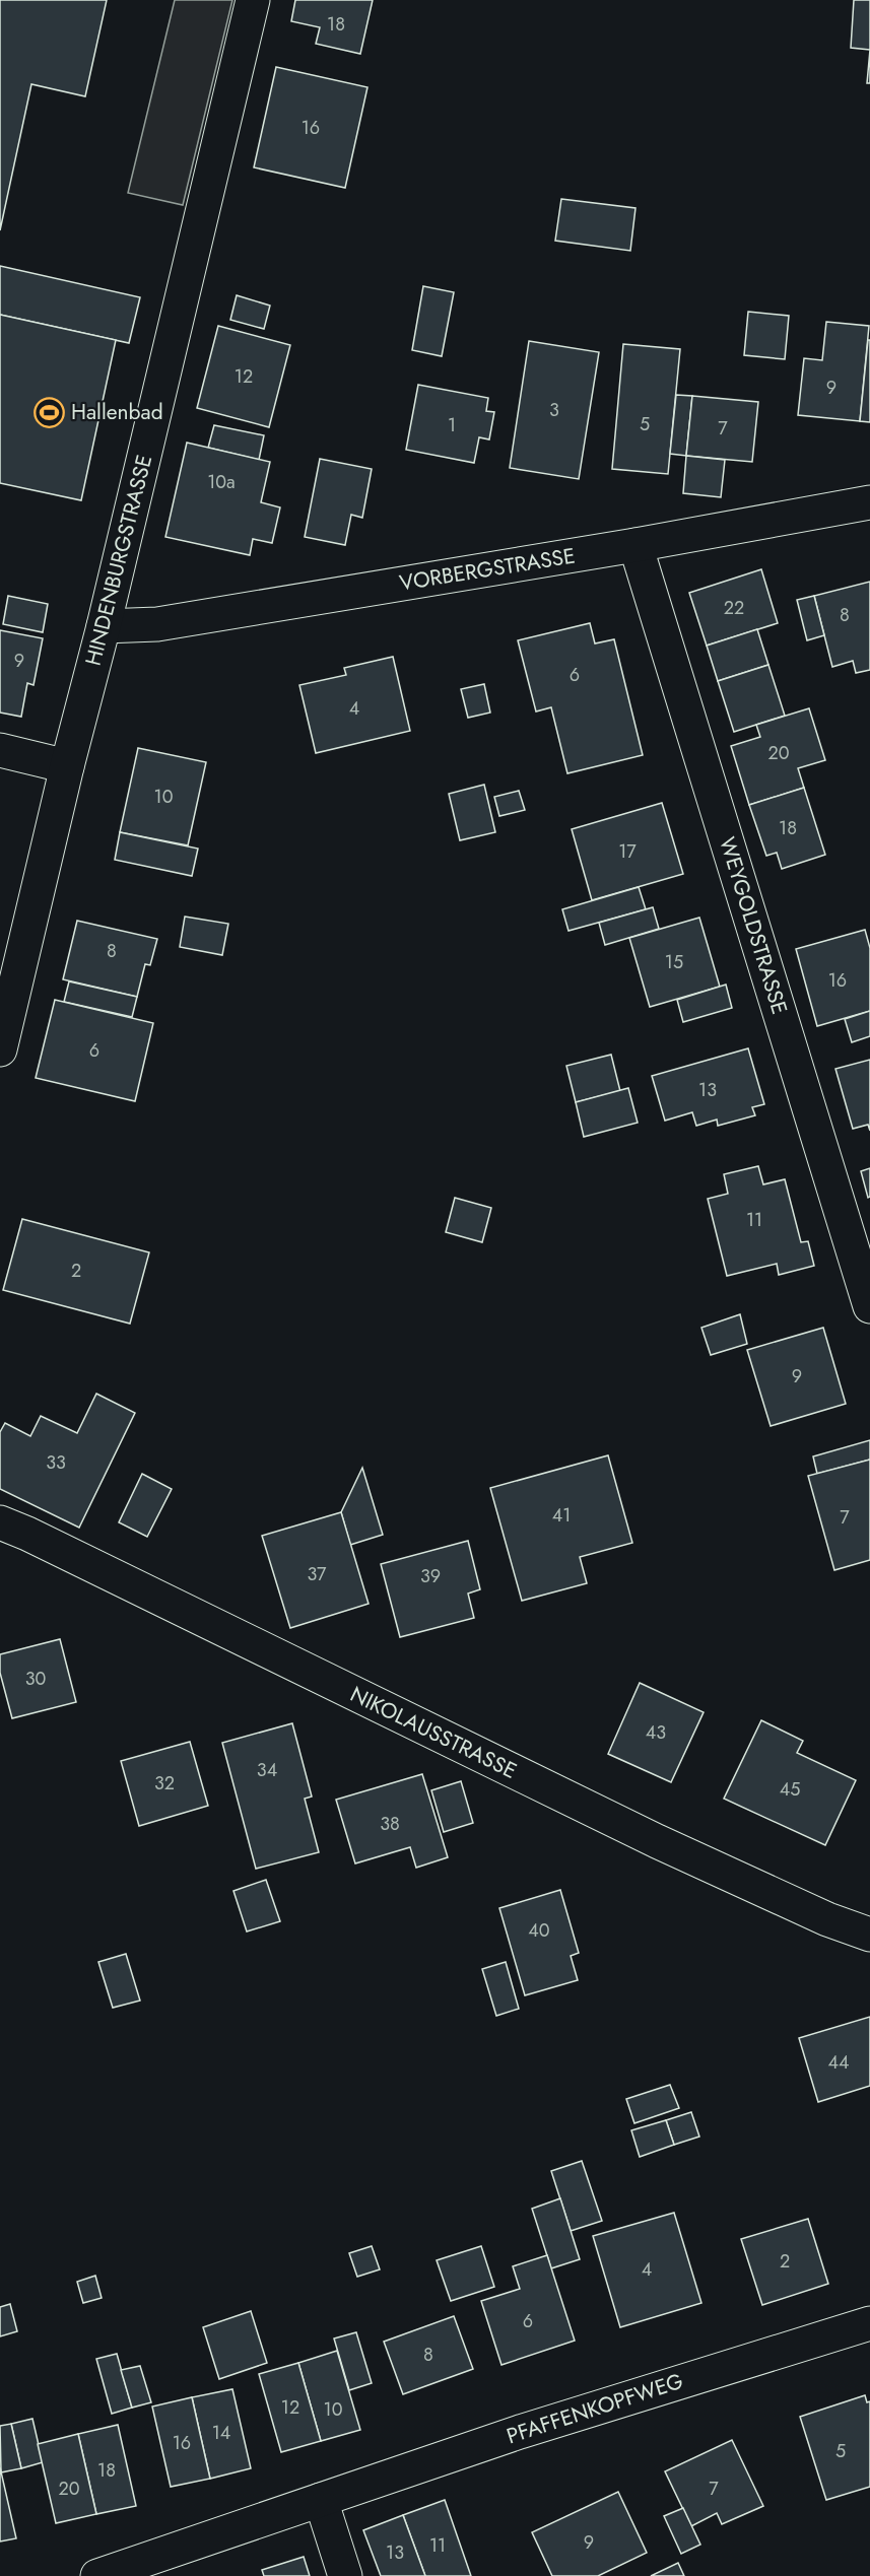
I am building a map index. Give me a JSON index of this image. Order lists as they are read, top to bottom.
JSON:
{
  "streets": {
    "street": [
      "HINDENBURGSTRASSE",
      "VORBERGSTRASSE",
      "WEYGOLDSTRASSE",
      "NIKOLAUSSTRASSE",
      "PFAFFENKOPFWEG"
    ]
  },
  "crossings": [
    ["HINDENBURGSTRASSE", "VORBERGSTRASSE"],
    ["VORBERGSTRASSE", "WEYGOLDSTRASSE"]
  ],
  "places": {
    "sports": ["Hallenbad"]
  },
  "house_numbers": [
    "18",
    "16",
    "12",
    "9",
    "3",
    "5",
    "1",
    "7",
    "10a",
    "22",
    "8",
    "9",
    "6",
    "4",
    "20",
    "10",
    "18",
    "17",
    "8",
    "15",
    "16",
    "6",
    "13",
    "11",
    "2",
    "9",
    "33",
    "41",
    "7",
    "37",
    "39",
    "30",
    "43",
    "34",
    "32",
    "45",
    "38",
    "40",
    "44",
    "2",
    "4",
    "6",
    "8",
    "12",
    "10",
    "14",
    "16",
    "5",
    "18",
    "20",
    "7",
    "9",
    "11",
    "13"
  ]
}
